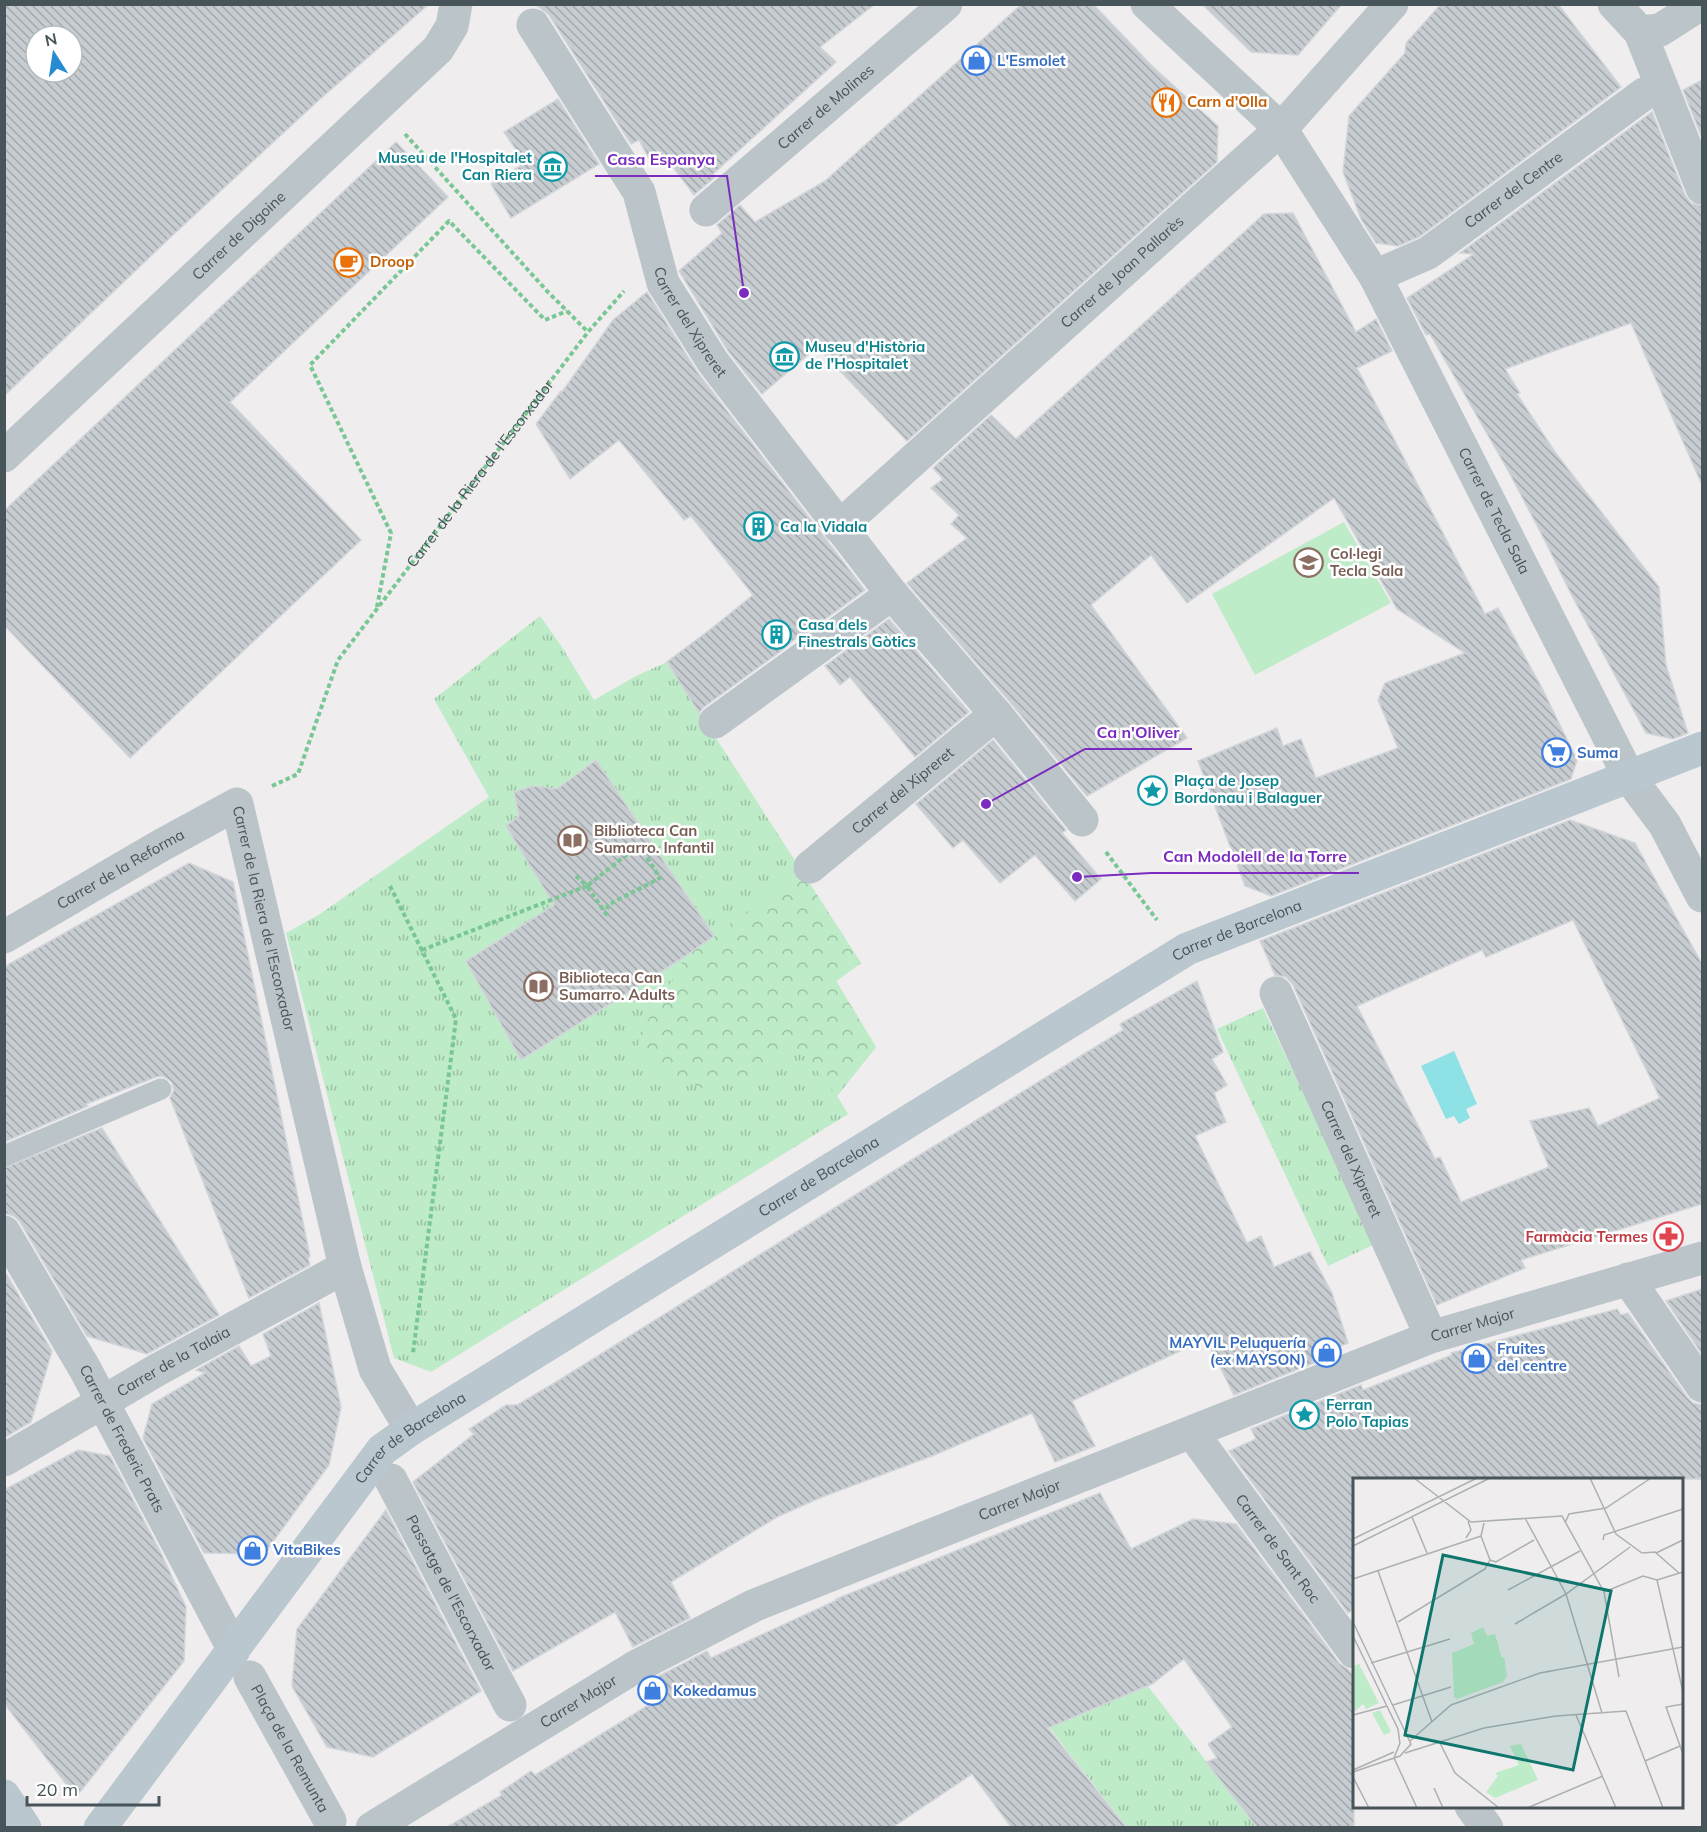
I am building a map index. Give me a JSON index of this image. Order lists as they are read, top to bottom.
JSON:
{
  "streets": {
    "street": [
      "Carrer de Molines",
      "Carrer del Centre",
      "Carrer de Digoine",
      "Carrer de Joan Pallarès",
      "Carrer del Xipreret",
      "Carrer de la Riera de l'Escorxador",
      "Carrer de Tecla Sala",
      "Carrer de la Reforma",
      "Carrer de Barcelona",
      "Carrer Major",
      "Carrer de la Talaia",
      "Carrer de Frederic Prats",
      "Carrer de Sant Roc",
      "Passatge de l'Escorxador",
      "Plaça de la Remunta"
    ]
  },
  "crossings": [
    ["Carrer del Centre", "Carrer de Tecla Sala"],
    ["Carrer de Joan Pallarès", "Carrer del Xipreret"],
    ["Carrer de Joan Pallarès", "Carrer de Tecla Sala"],
    ["Carrer del Xipreret", "Carrer de la Riera de l'Escorxador"],
    ["Carrer de la Riera de l'Escorxador", "Carrer de la Reforma"],
    ["Carrer de la Riera de l'Escorxador", "Carrer de Barcelona"],
    ["Carrer de la Riera de l'Escorxador", "Carrer de la Talaia"],
    ["Carrer de Tecla Sala", "Carrer de Barcelona"],
    ["Carrer de Barcelona", "Carrer de Frederic Prats"],
    ["Carrer de Barcelona", "Plaça de la Remunta"],
    ["Carrer de la Talaia", "Carrer de Frederic Prats"],
    ["Carrer de Frederic Prats", "Plaça de la Remunta"]
  ],
  "places": {
    "shop": [
      "L'Esmolet",
      "MAYVIL Peluquería (ex MAYSON)",
      "Fruites del centre",
      "VitaBikes",
      "Kokedamus"
    ],
    "restaurant": ["Carn d'Olla"],
    "museum": ["Museu de l'Hospitalet Can Riera", "Museu d'Història de l'Hospitalet"],
    "cafe": ["Droop"],
    "other": ["Casa Espanya", "Ca n'Oliver", "Can Modolell de la Torre"],
    "building": ["Ca la Vidala", "Casa dels Finestrals Gòtics"],
    "school or university": ["Col·legi Tecla Sala"],
    "supermarket": ["Suma"],
    "place": ["Plaça de Josep Bordonau i Balaguer", "Ferran Polo Tapias"],
    "library": ["Biblioteca Can Sumarro. Infantil", "Biblioteca Can Sumarro. Adults"],
    "pharmacy": ["Farmàcia Termes"]
  },
  "scale_bar": "20 m",
  "north": "top"
}
